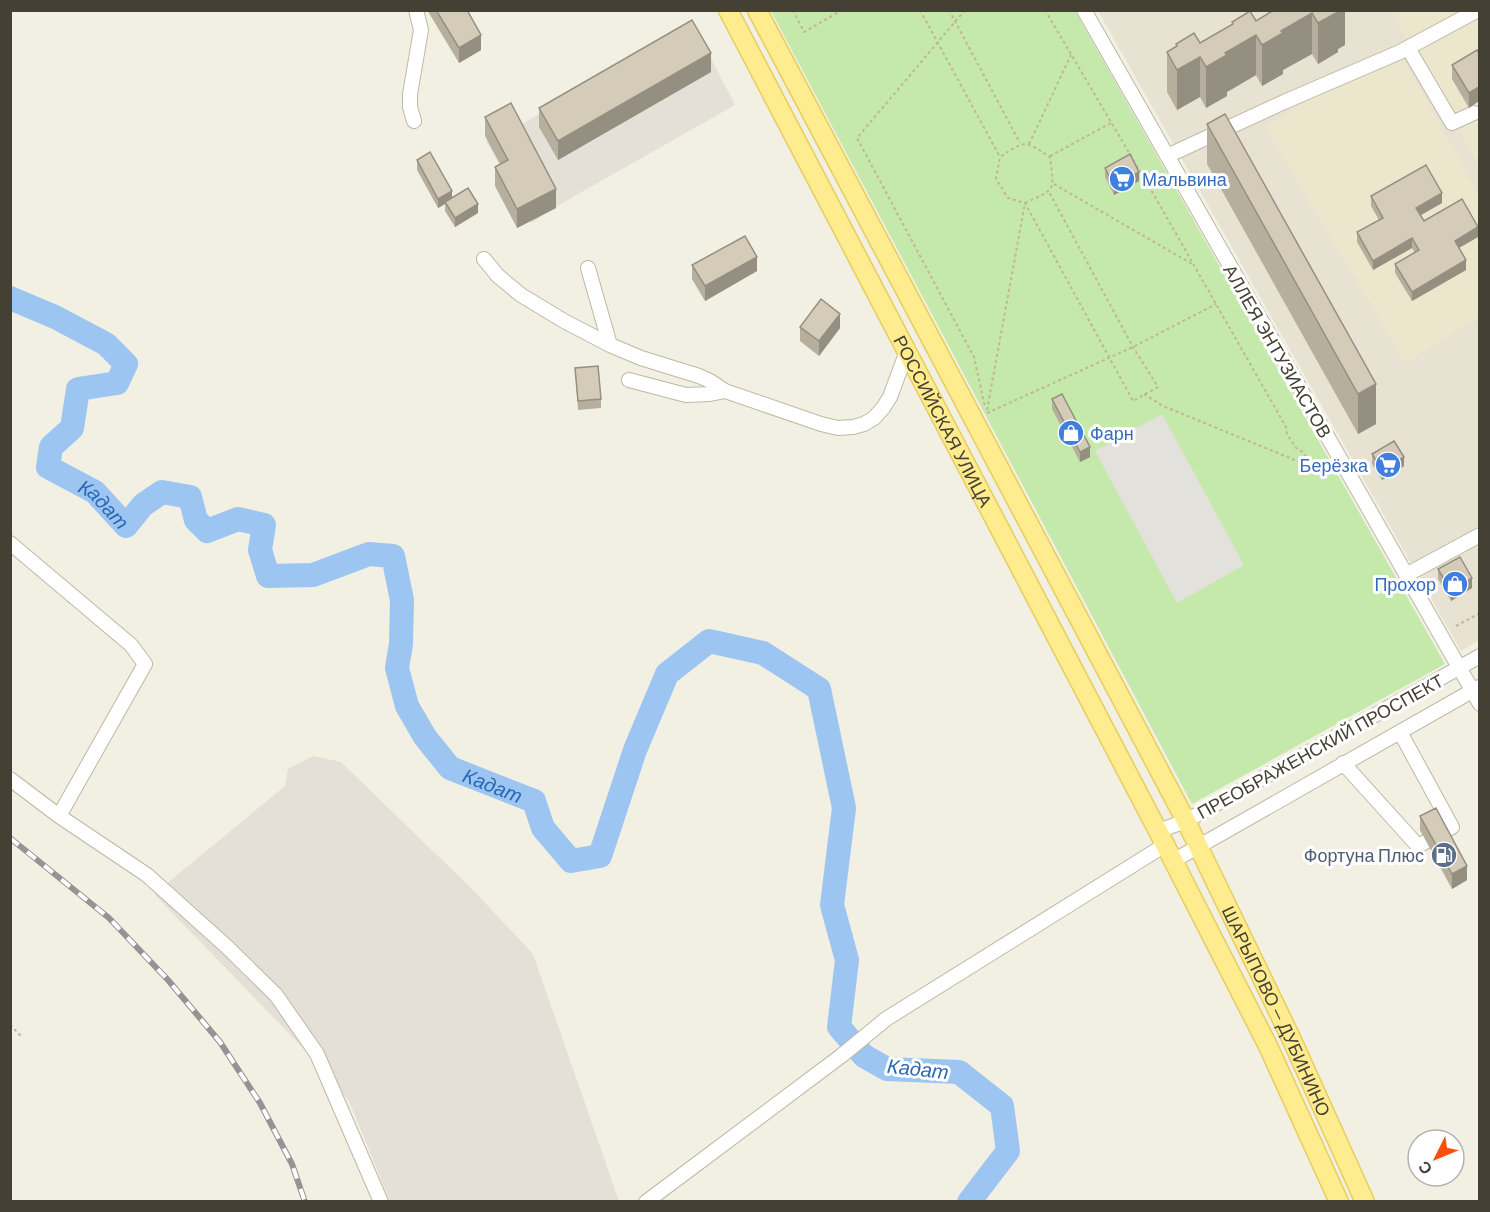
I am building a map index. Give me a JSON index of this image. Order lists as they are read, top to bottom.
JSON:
{
  "streets": {
    "main road": ["РОССИЙСКАЯ УЛИЦА", "ШАРЫПОВО — ДУБИНИНО"],
    "street": ["АЛЛЕЯ ЭНТУЗИАСТОВ", "ПРЕОБРАЖЕНСКИЙ ПРОСПЕКТ"]
  },
  "crossings": [
    ["АЛЛЕЯ ЭНТУЗИАСТОВ", "ПРЕОБРАЖЕНСКИЙ ПРОСПЕКТ"],
    ["РОССИЙСКАЯ УЛИЦА", "ПРЕОБРАЖЕНСКИЙ ПРОСПЕКТ"],
    ["РОССИЙСКАЯ УЛИЦА", "ШАРЫПОВО — ДУБИНИНО"],
    ["ПРЕОБРАЖЕНСКИЙ ПРОСПЕКТ", "ШАРЫПОВО — ДУБИНИНО"]
  ],
  "water": ["Кадат"],
  "places": {
    "supermarket": ["Мальвина", "Берёзка"],
    "shop": ["Фарн", "Прохор"],
    "fuel station": ["Фортуна Плюс"]
  },
  "north": "bottom left"
}
